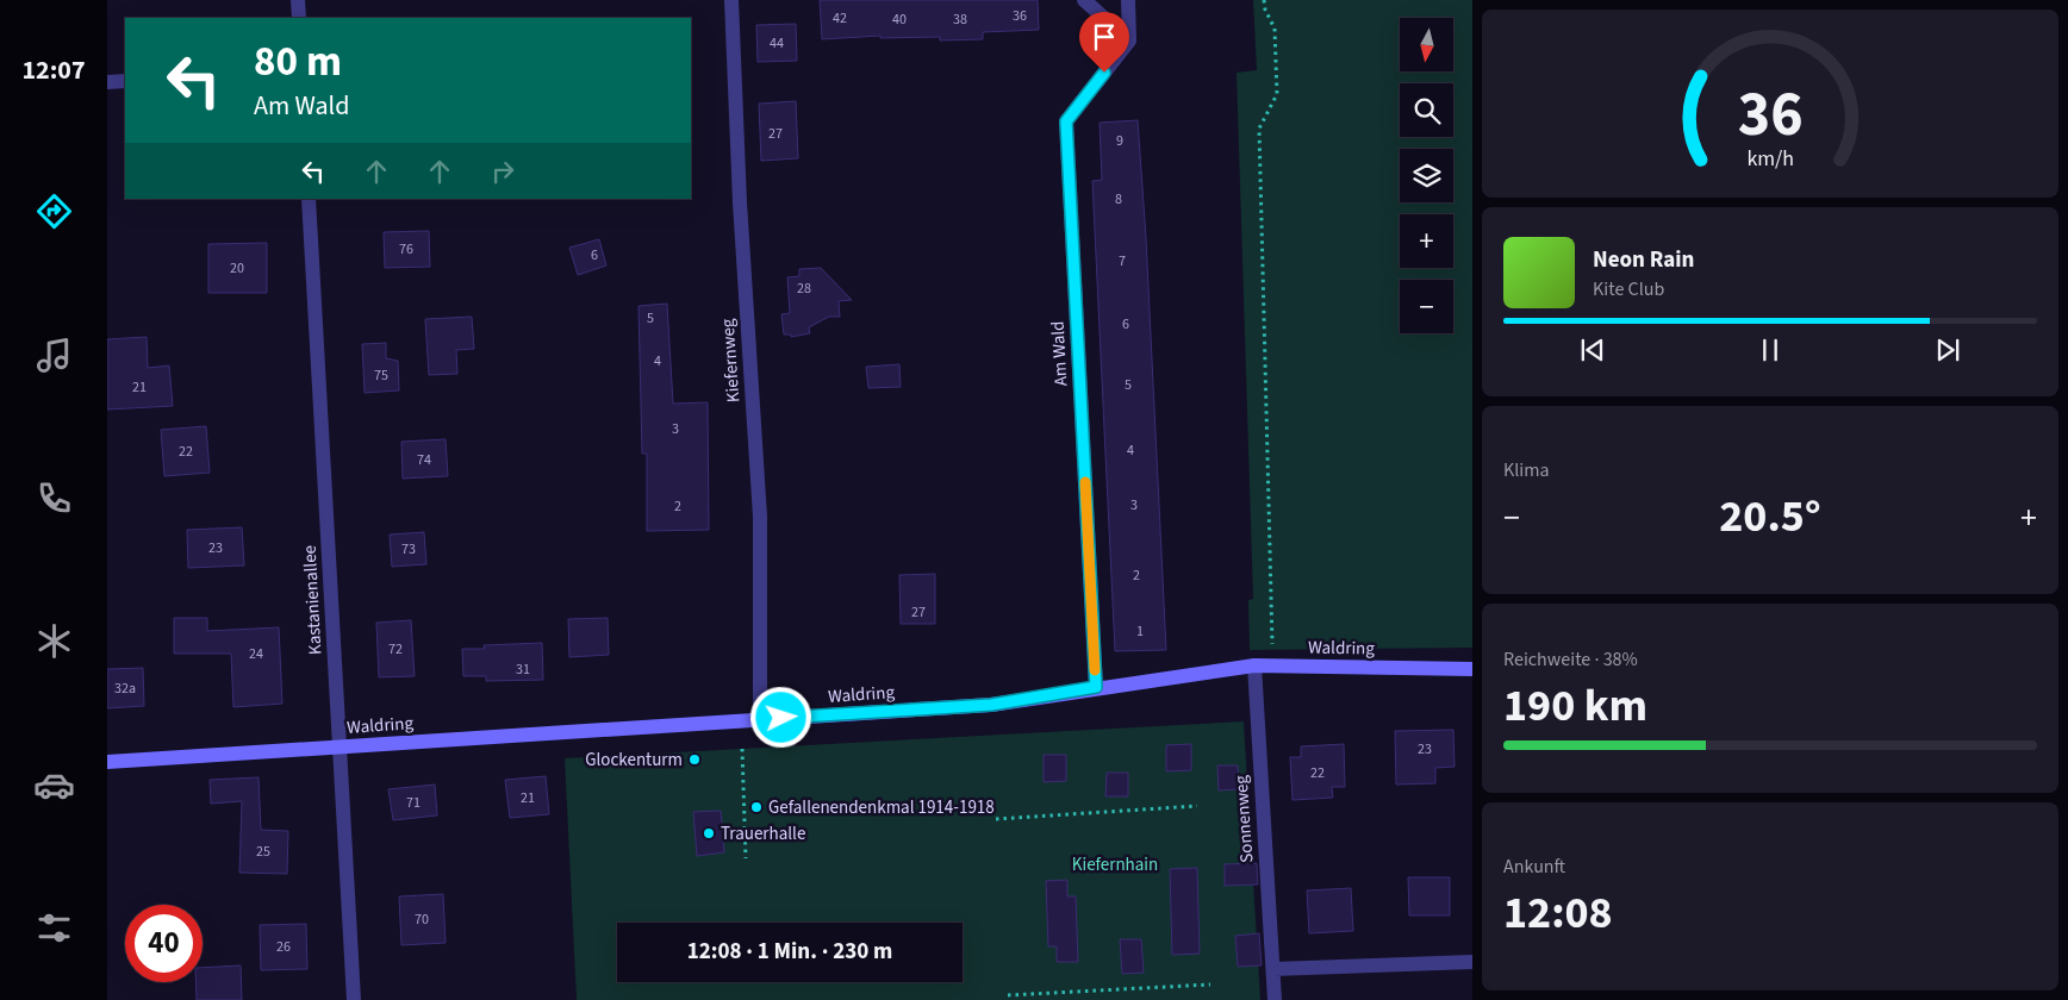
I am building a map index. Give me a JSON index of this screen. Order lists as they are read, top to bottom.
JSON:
{
  "streets": {
    "street": [
      "Am Wald",
      "Kiefernweg",
      "Kastanienallee",
      "Waldring",
      "Sonnenweg"
    ]
  },
  "crossings": [
    ["Am Wald", "Waldring"],
    ["Kiefernweg", "Waldring"],
    ["Kastanienallee", "Waldring"],
    ["Waldring", "Sonnenweg"]
  ],
  "parks": ["Kiefernhain"],
  "places": ["Glockenturm", "Gefallenendenkmal 1914-1918", "Trauerhalle"],
  "house_numbers": [
    "36",
    "42",
    "40",
    "38",
    "44",
    "27",
    "9",
    "8",
    "76",
    "6",
    "7",
    "20",
    "28",
    "5",
    "6",
    "4",
    "75",
    "5",
    "21",
    "3",
    "4",
    "22",
    "74",
    "3",
    "2",
    "23",
    "73",
    "2",
    "27",
    "1",
    "72",
    "24",
    "31",
    "32a",
    "23",
    "22",
    "21",
    "71",
    "25",
    "70",
    "26"
  ],
  "north": "bottom",
  "page": {
    "tabs": "12:07",
    "map_buttons": ["+", "−"],
    "turn": ["80 m", "Am Wald"],
    "song": ["Neon Rain", "Kite Club"],
    "tile": [
      "Klima",
      ["Reichweite · 38%", "190 km"],
      ["Ankunft", "12:08"]
    ],
    "heat": ["−", "20.5°", "+"],
    "limit": "40",
    "trip": "12:08 · 1 Min. · 230 m",
    "gauge": ["36", "km/h"]
  }
}
